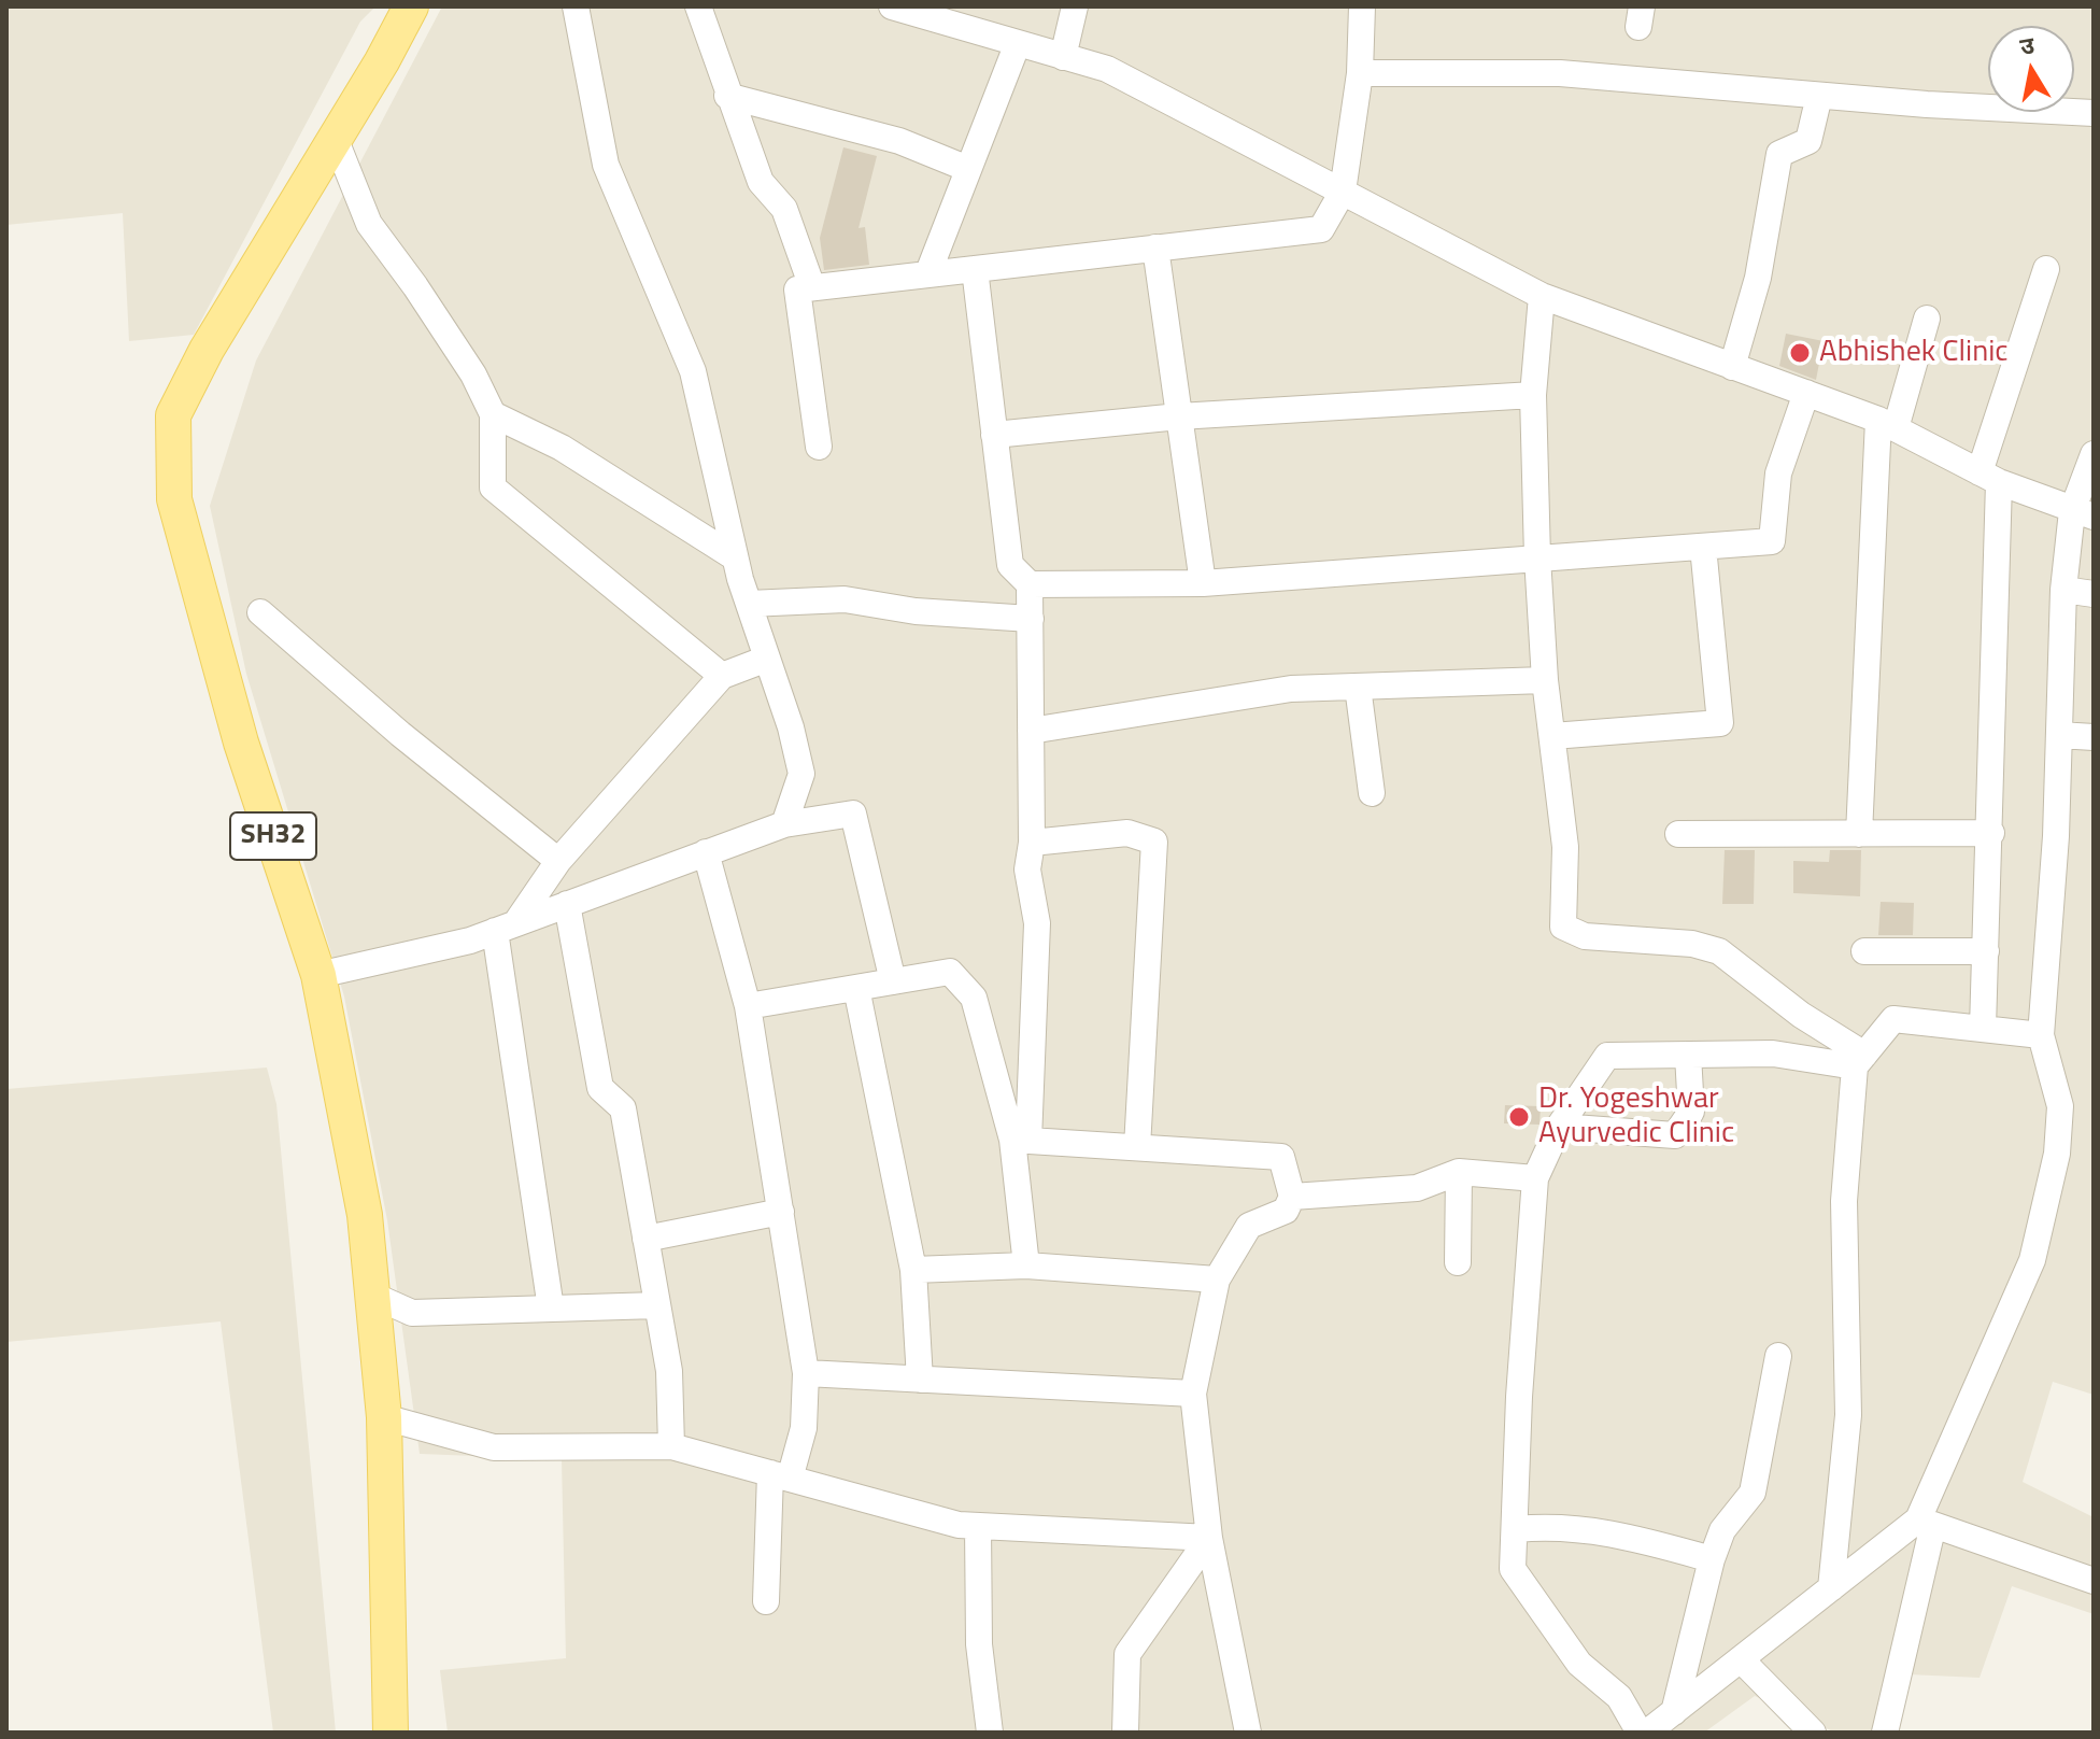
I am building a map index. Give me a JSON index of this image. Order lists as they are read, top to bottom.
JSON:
{
  "streets": {
    "main road": ["SH32"]
  },
  "places": ["Abhishek Clinic", "Dr. Yogeshwar Ayurvedic Clinic"],
  "north": "top"
}
